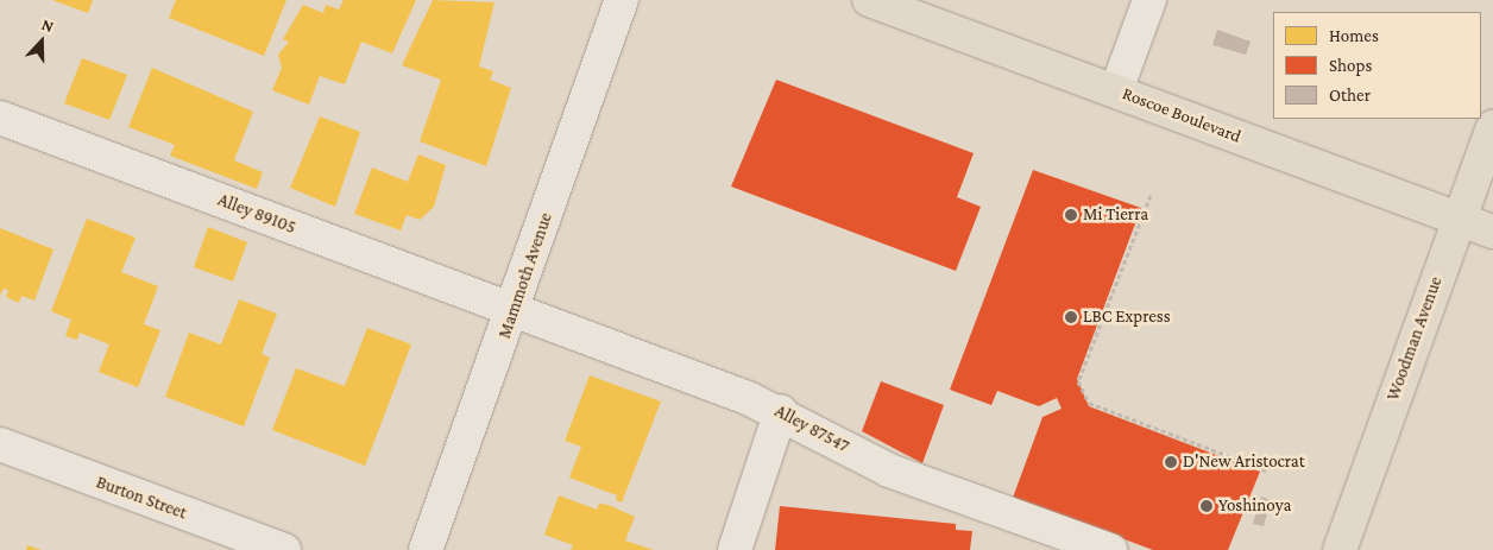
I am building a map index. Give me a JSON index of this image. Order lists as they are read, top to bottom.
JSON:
{
  "streets": {
    "main road": ["Roscoe Boulevard", "Woodman Avenue"],
    "street": [
      "Alley 89105",
      "Mammoth Avenue",
      "Alley 87547",
      "Burton Street"
    ]
  },
  "crossings": [
    ["Roscoe Boulevard", "Woodman Avenue"],
    ["Alley 89105", "Mammoth Avenue"],
    ["Alley 89105", "Alley 87547"],
    ["Mammoth Avenue", "Alley 87547"]
  ],
  "places": [
    "Mi Tierra",
    "LBC Express",
    "D'New Aristocrat",
    "Yoshinoya"
  ],
  "legend": ["Homes", "Shops", "Other"],
  "north": "top"
}
